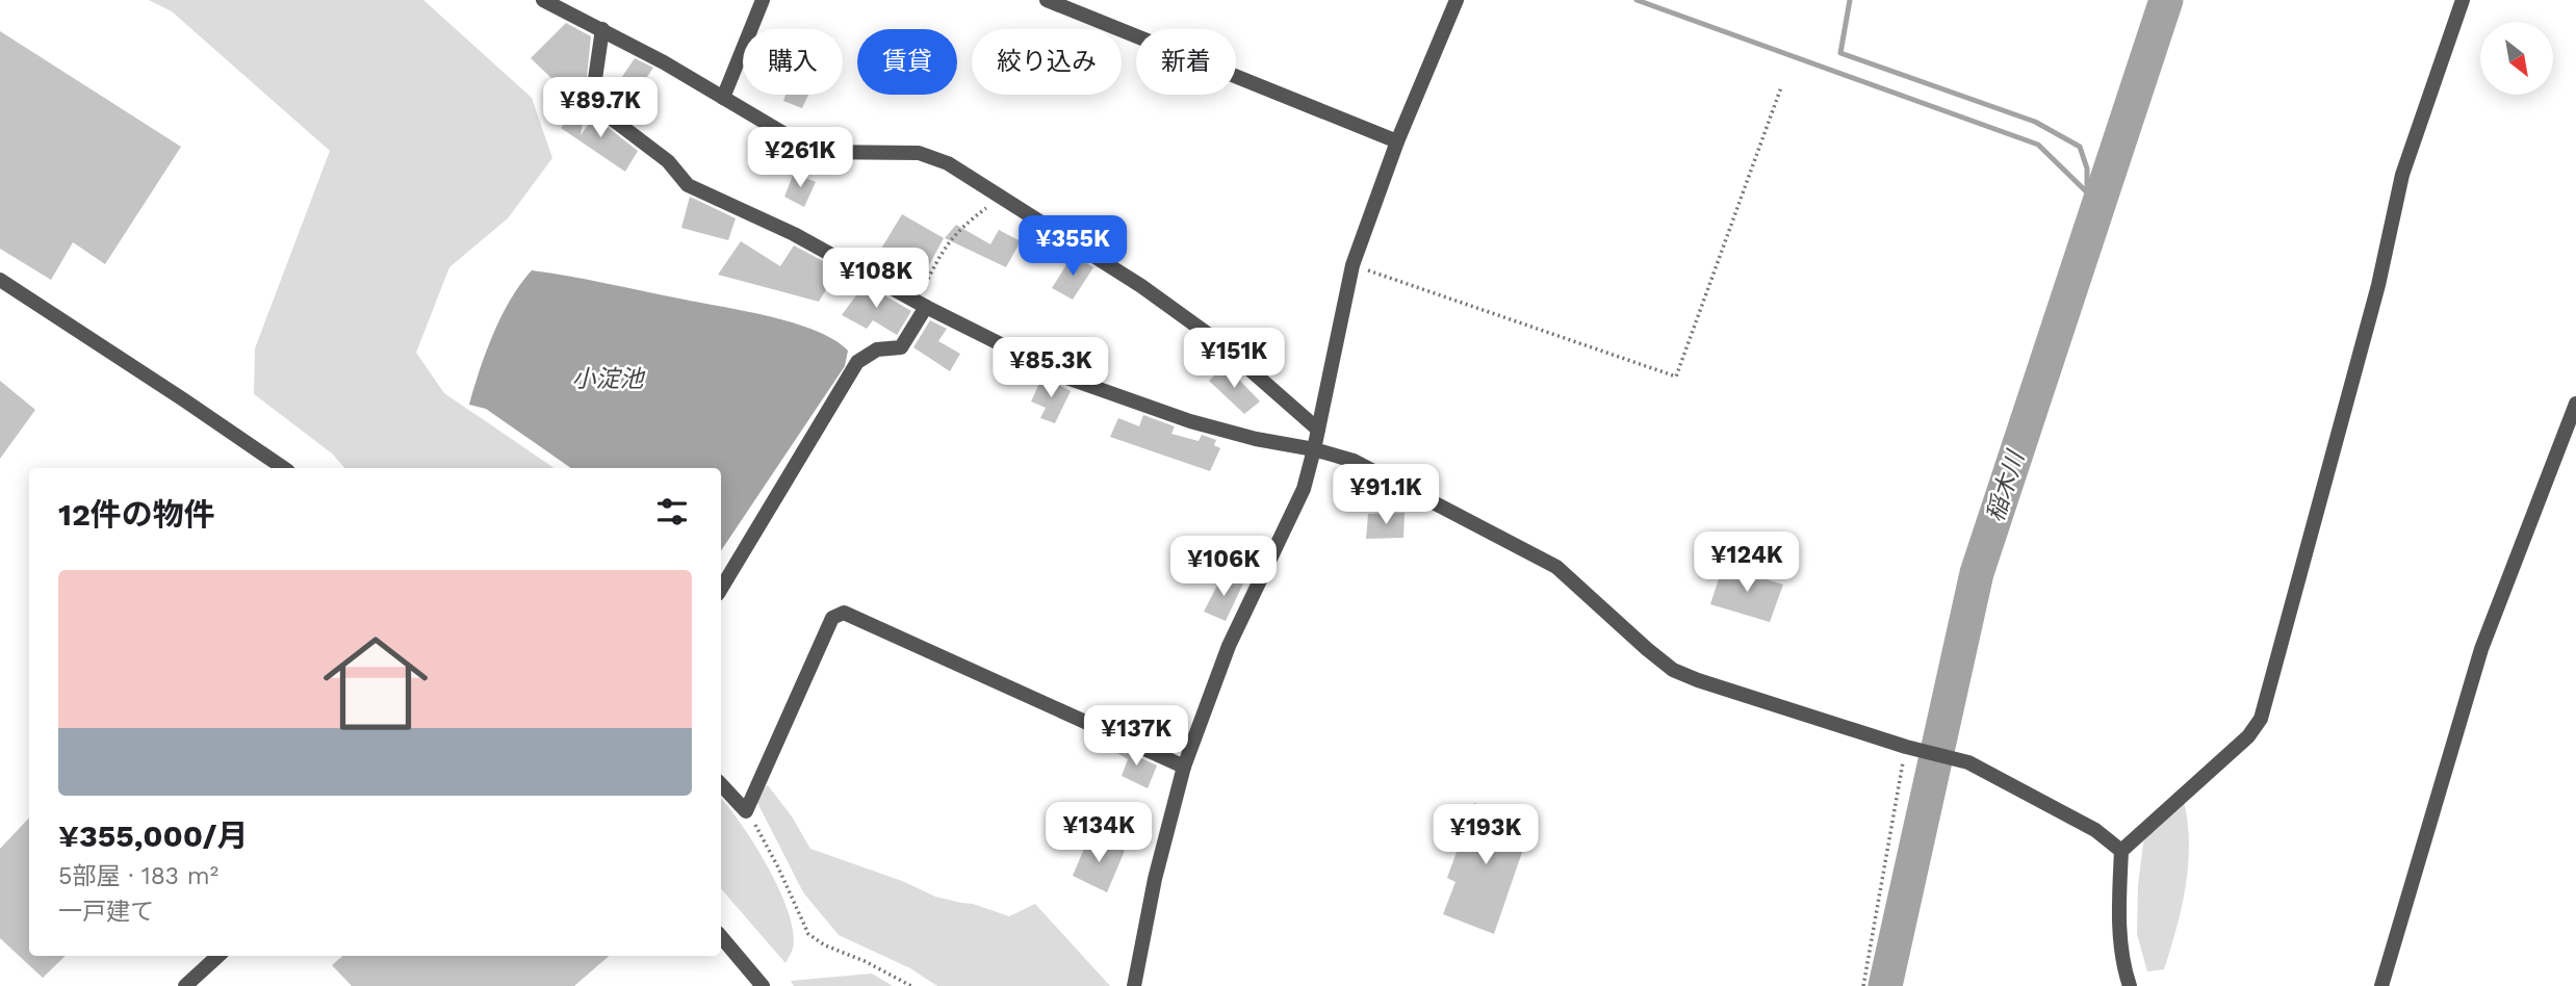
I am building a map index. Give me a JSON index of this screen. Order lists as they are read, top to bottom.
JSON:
{
  "water": ["小淀池", "稲木川"],
  "north": "bottom right",
  "page": {
    "chip": [
      "購入",
      "賃貸",
      "絞り込み",
      "新着"
    ],
    "price": [
      "¥89.7K",
      "¥261K",
      "¥355K",
      "¥108K",
      "¥151K",
      "¥85.3K",
      "¥91.1K",
      "¥124K",
      "¥106K",
      "¥137K",
      "¥134K",
      "¥193K"
    ],
    "heading": "12件の物件",
    "list": [
      {
        "name": "¥355,000/月",
        "note": "5部屋 · 183 m² · 一戸建て"
      }
    ]
  }
}
